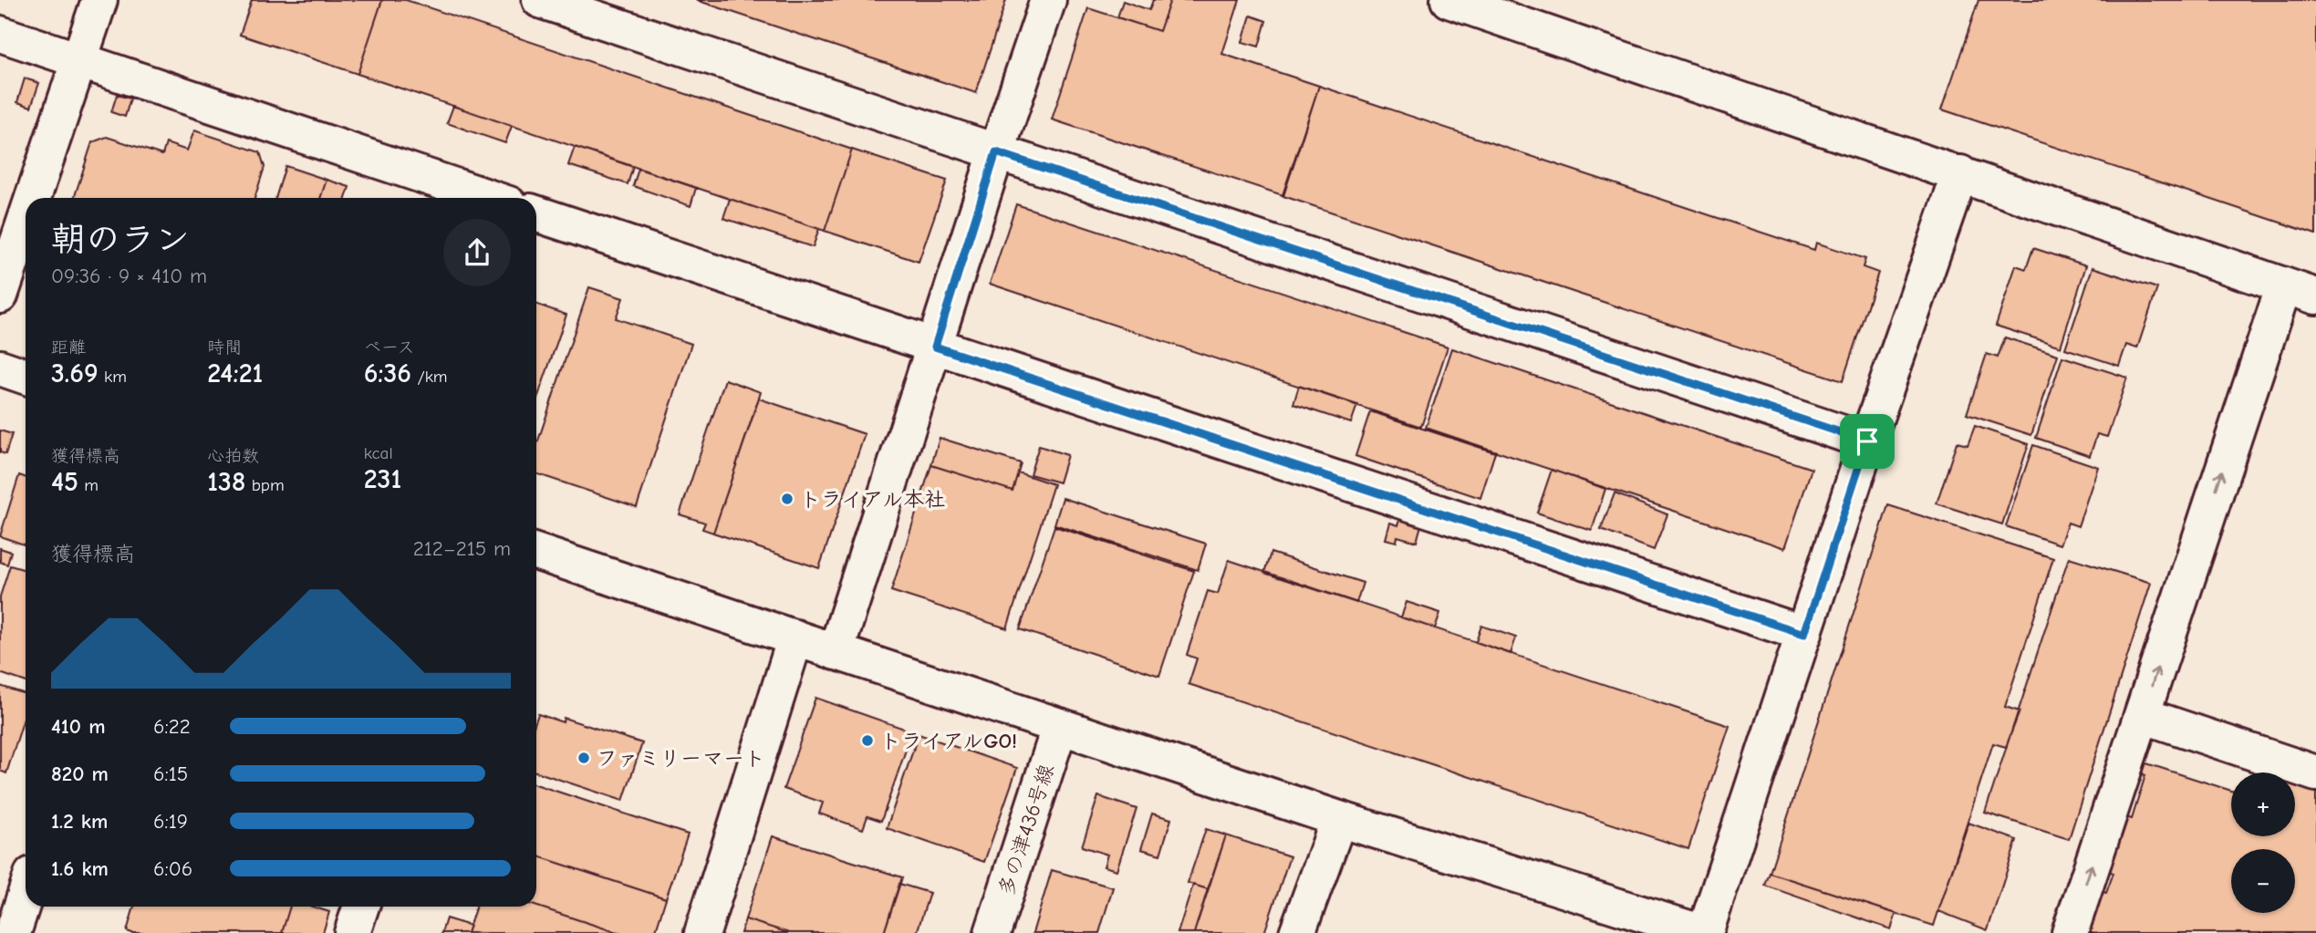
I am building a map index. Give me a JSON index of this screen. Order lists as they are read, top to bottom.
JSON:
{
  "streets": {
    "street": ["多の津436号線"]
  },
  "places": ["トライアル本社", "トライアルGO!", "ファミリーマート"],
  "page": {
    "heading": ["朝のラン", "09:36 · 9 × 410 m"],
    "stats": [
      ["距離", "3.69 km"],
      ["時間", "24:21"],
      ["ペース", "6:36 /km"],
      ["獲得標高", "45 m"],
      ["心拍数", "138 bpm"],
      ["kcal", "231"]
    ],
    "chart": ["獲得標高", "212–215 m"],
    "list": [
      {
        "name": "410 m",
        "note": "6:22"
      },
      {
        "name": "820 m",
        "note": "6:15"
      },
      {
        "name": "1.2 km",
        "note": "6:19"
      },
      {
        "name": "1.6 km",
        "note": "6:06"
      }
    ],
    "map_buttons": ["+", "−"]
  }
}
